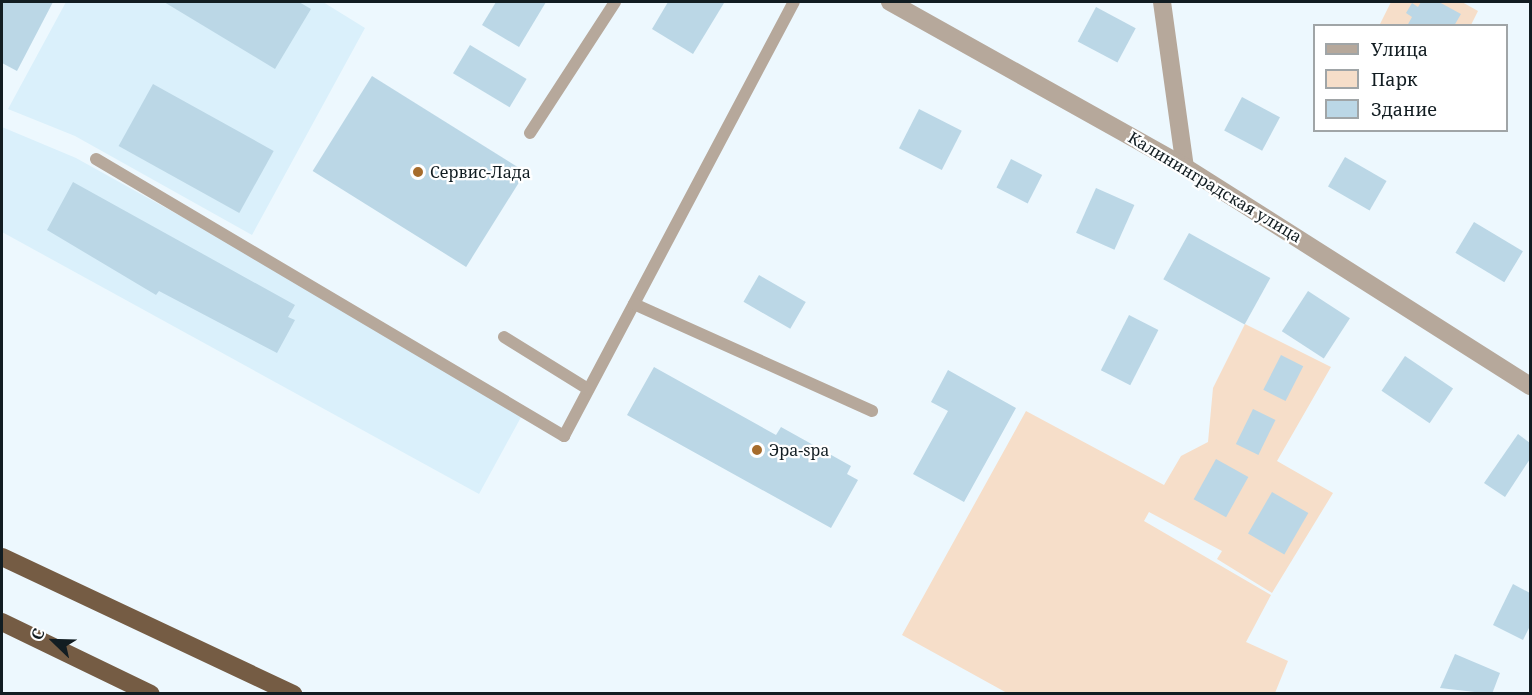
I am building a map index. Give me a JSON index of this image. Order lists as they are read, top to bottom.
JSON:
{
  "streets": {
    "street": ["Калининградская улица"]
  },
  "places": ["Сервис-Лада", "Эра-spa"],
  "legend": ["Улица", "Парк", "Здание"],
  "north": "top left"
}
